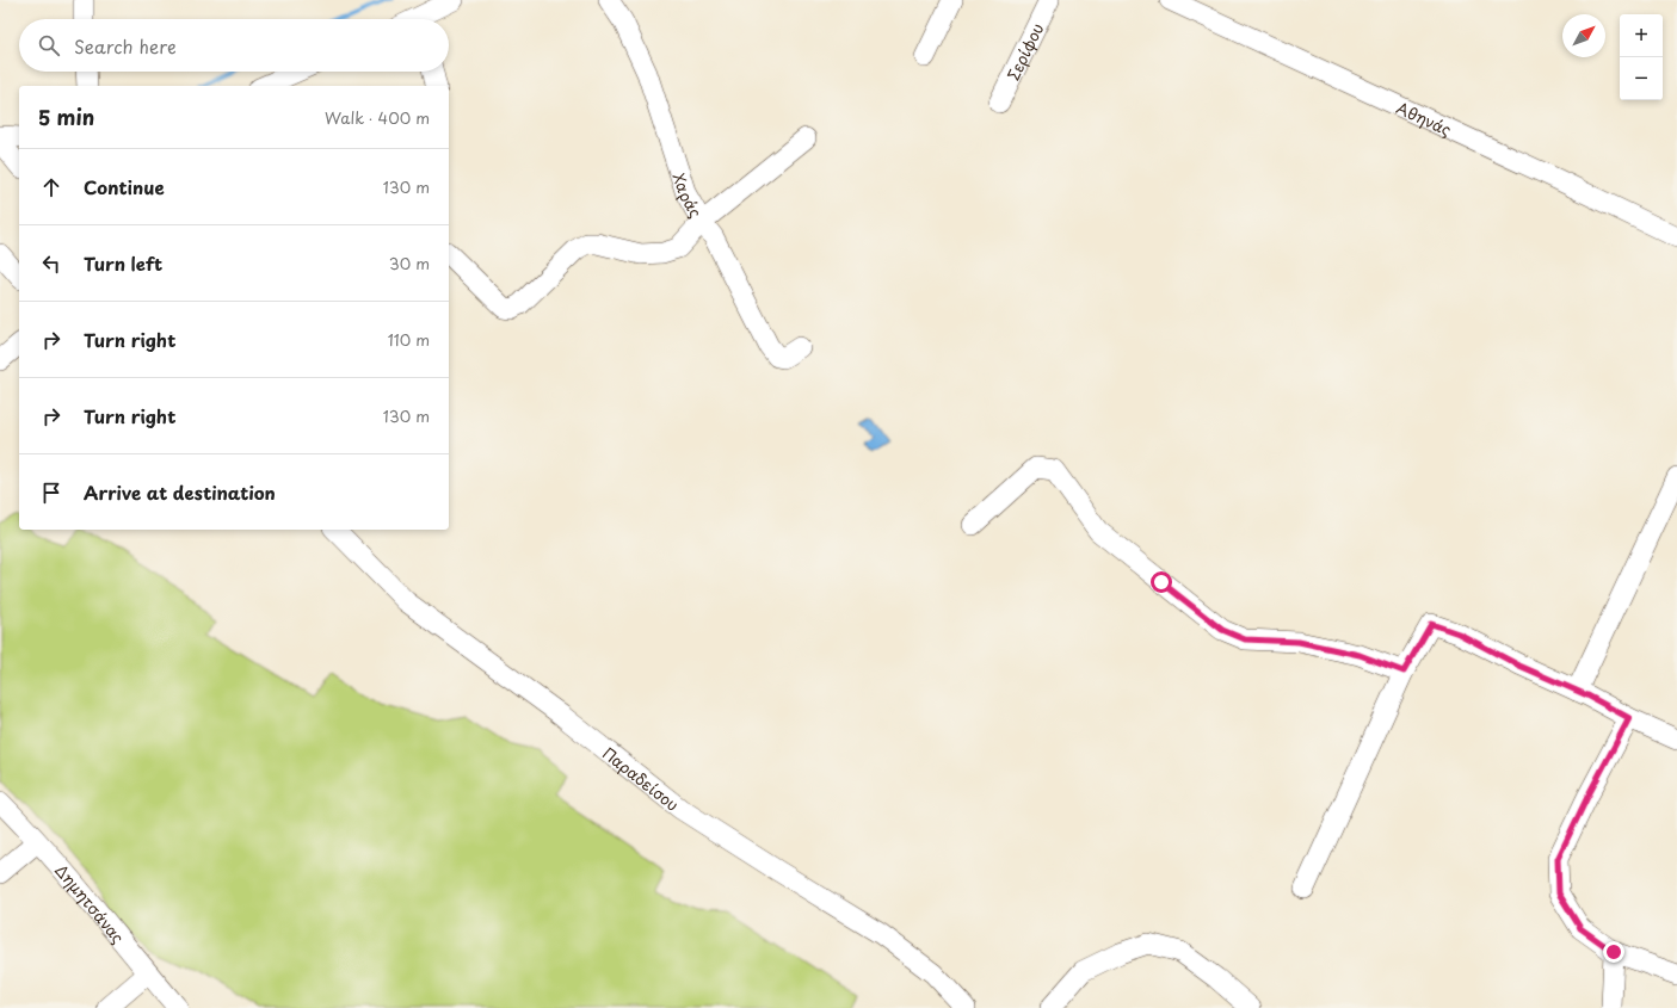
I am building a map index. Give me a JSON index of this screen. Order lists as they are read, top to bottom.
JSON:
{
  "streets": {
    "street": [
      "Σερίφου",
      "Αθηνάς",
      "Χαράς",
      "Παραδείσου",
      "Δημητσάνας"
    ]
  },
  "north": "top right",
  "page": {
    "map_buttons": ["+", "−"],
    "search": "Search here",
    "heading": ["5 min", "Walk · 400 m"],
    "list": [
      ["Continue", "130 m"],
      ["Turn left", "30 m"],
      ["Turn right", "110 m"],
      ["Turn right", "130 m"],
      "Arrive at destination"
    ]
  }
}
